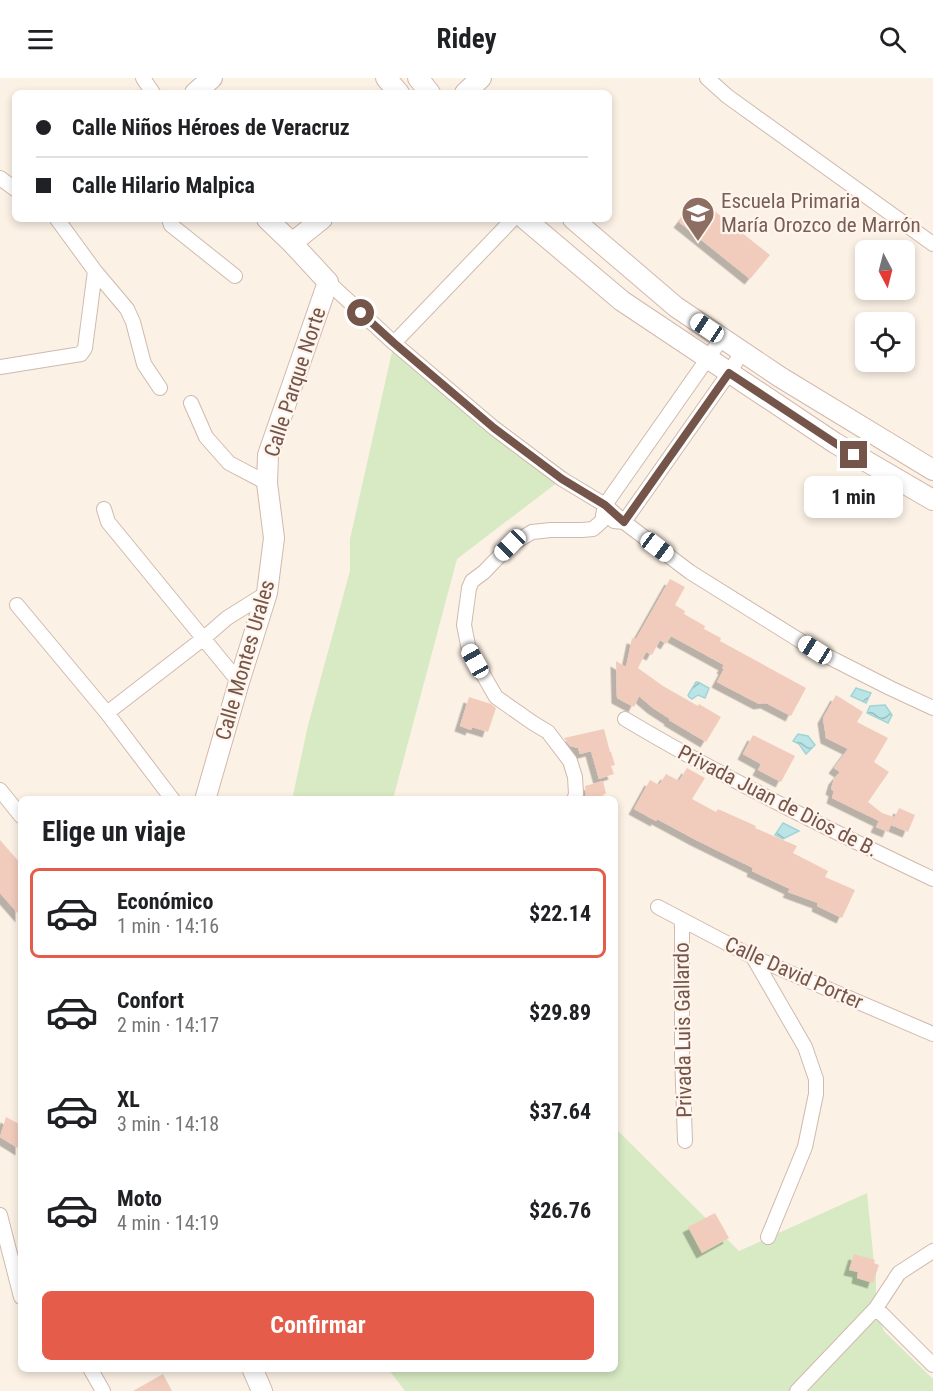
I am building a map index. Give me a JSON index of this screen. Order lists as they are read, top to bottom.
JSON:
{
  "streets": {
    "street": [
      "Calle Parque Norte",
      "Calle Montes Urales",
      "Privada Juan de Dios de B.",
      "Calle David Porter",
      "Privada Luis Gallardo"
    ]
  },
  "crossings": [
    ["Calle Parque Norte", "Calle Montes Urales"],
    ["Calle David Porter", "Privada Luis Gallardo"]
  ],
  "places": {
    "school or university": ["Escuela Primaria María Orozco de Marrón"]
  },
  "north": "bottom",
  "page": {
    "header": "Ridey",
    "banner": ["Calle Niños Héroes de Veracruz", "Calle Hilario Malpica"],
    "bubble": "1 min",
    "heading": "Elige un viaje",
    "list": [
      {
        "name": "Económico",
        "note": "1 min · 14:16",
        "value": "$22.14"
      },
      {
        "name": "Confort",
        "note": "2 min · 14:17",
        "value": "$29.89"
      },
      {
        "name": "XL",
        "note": "3 min · 14:18",
        "value": "$37.64"
      },
      {
        "name": "Moto",
        "note": "4 min · 14:19",
        "value": "$26.76"
      }
    ],
    "buttons": "Confirmar"
  }
}
